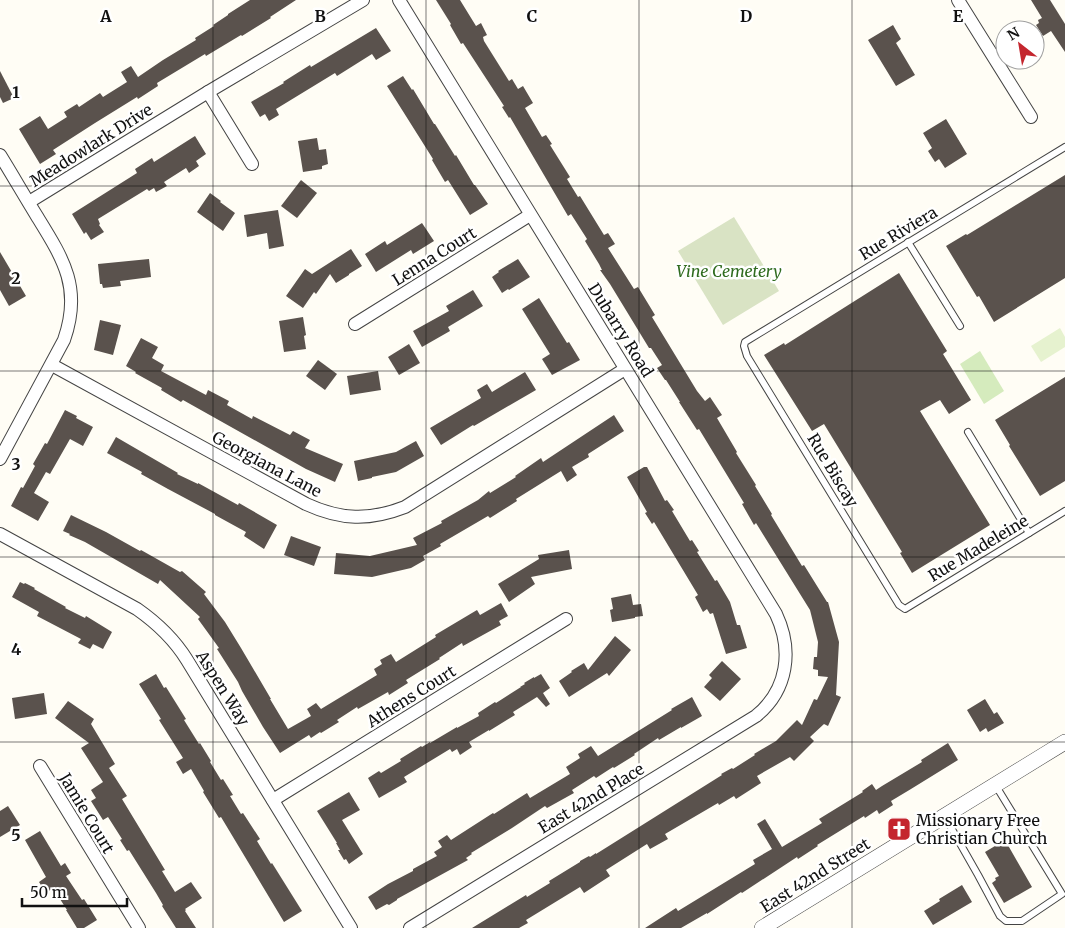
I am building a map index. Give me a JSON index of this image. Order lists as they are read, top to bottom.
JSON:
{
  "streets": {
    "street": [
      "Meadowlark Drive",
      "Lenna Court",
      "Dubarry Road",
      "Georgiana Lane",
      "Aspen Way",
      "Athens Court",
      "East 42nd Place",
      "Jamie Court",
      "East 42nd Street"
    ],
    "lane": ["Rue Riviera", "Rue Biscay", "Rue Madeleine"]
  },
  "crossings": [
    ["Meadowlark Drive", "Georgiana Lane"],
    ["Rue Riviera", "Rue Biscay"],
    ["Lenna Court", "Dubarry Road"],
    ["Dubarry Road", "Georgiana Lane"],
    ["Dubarry Road", "East 42nd Place"],
    ["Rue Biscay", "Rue Madeleine"],
    ["Aspen Way", "Athens Court"]
  ],
  "parks": ["Vine Cemetery"],
  "places": {
    "church": ["Missionary Free Christian Church"]
  },
  "scale_bar": "50 m",
  "north": "top left",
  "grid": {
    "columns": [
      "A",
      "B",
      "C",
      "D",
      "E"
    ],
    "rows": [
      "1",
      "2",
      "3",
      "4",
      "5"
    ]
  }
}
